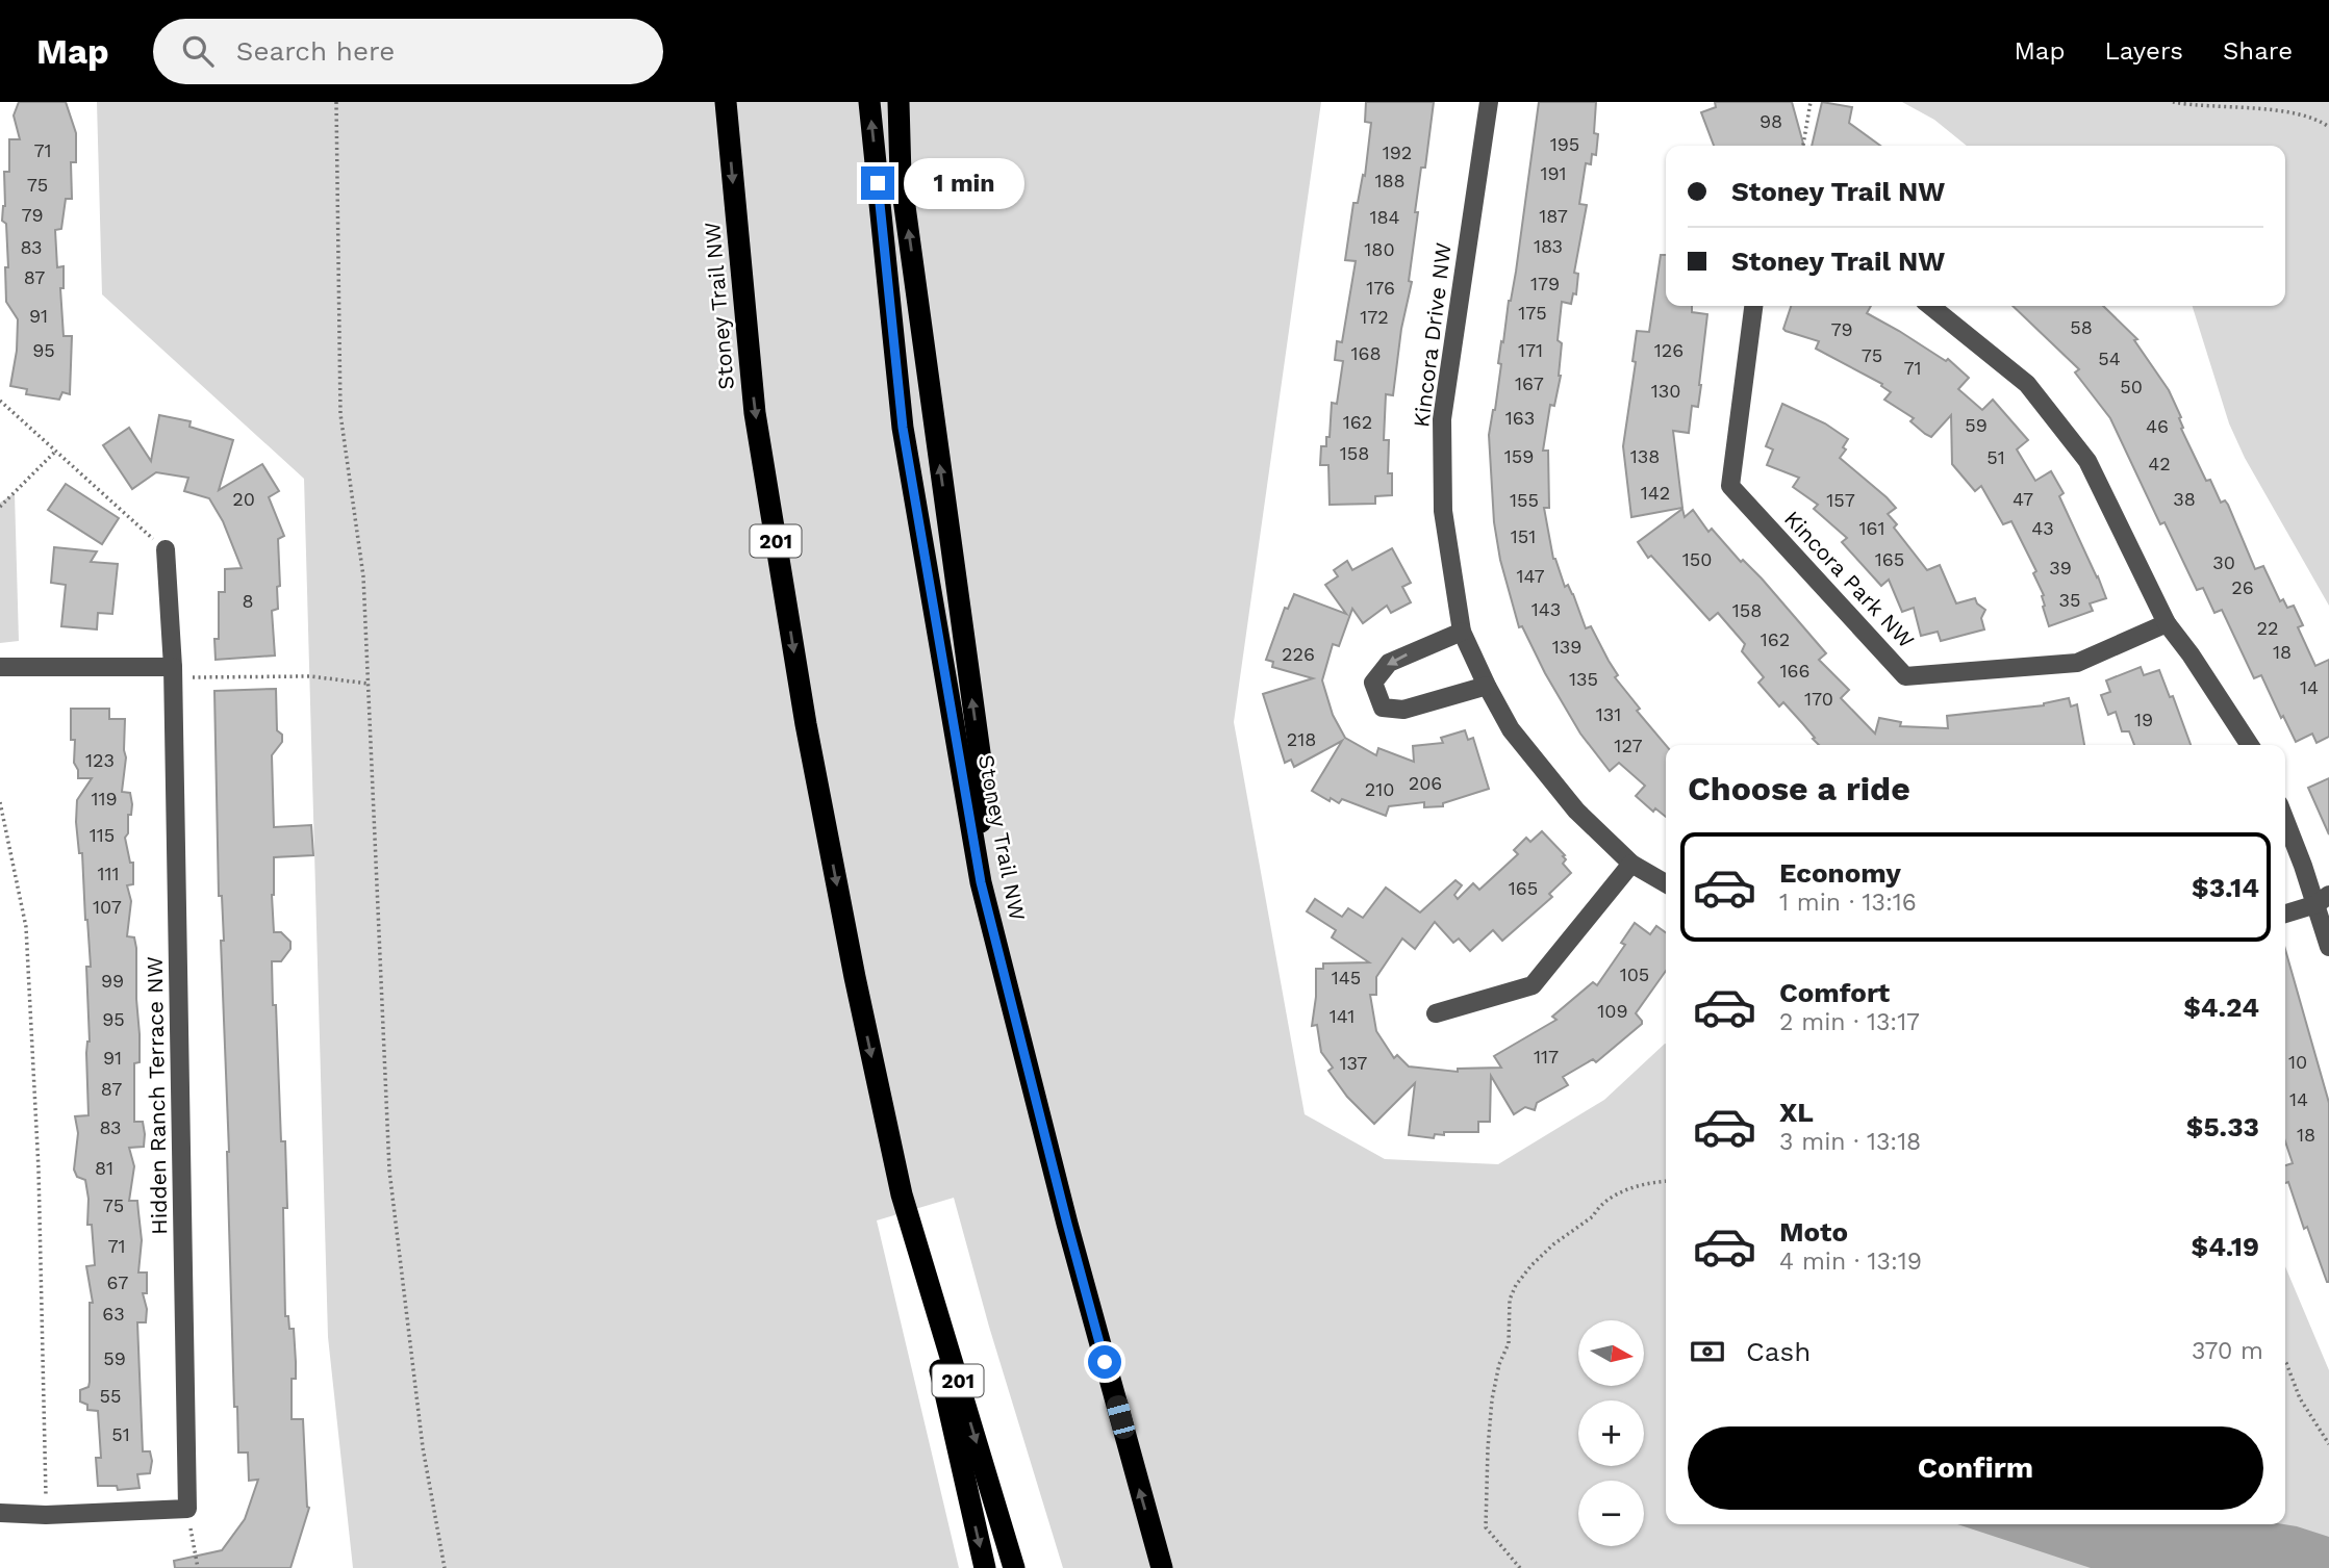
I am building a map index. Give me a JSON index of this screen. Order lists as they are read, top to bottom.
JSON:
{
  "streets": {
    "highway": ["Stoney Trail NW", "201"],
    "street": ["Kincora Drive NW", "Kincora Park NW", "Hidden Ranch Terrace NW"]
  },
  "house_numbers": [
    "98",
    "195",
    "71",
    "192",
    "191",
    "188",
    "75",
    "79",
    "187",
    "184",
    "183",
    "83",
    "180",
    "87",
    "179",
    "176",
    "175",
    "91",
    "172",
    "58",
    "79",
    "95",
    "171",
    "126",
    "168",
    "75",
    "54",
    "71",
    "167",
    "50",
    "130",
    "163",
    "162",
    "59",
    "46",
    "158",
    "159",
    "138",
    "51",
    "42",
    "142",
    "20",
    "47",
    "38",
    "155",
    "157",
    "161",
    "43",
    "151",
    "150",
    "165",
    "30",
    "39",
    "147",
    "26",
    "35",
    "8",
    "143",
    "158",
    "22",
    "162",
    "139",
    "18",
    "226",
    "166",
    "135",
    "14",
    "170",
    "131",
    "19",
    "218",
    "127",
    "123",
    "206",
    "210",
    "119",
    "115",
    "111",
    "165",
    "107",
    "105",
    "145",
    "99",
    "109",
    "141",
    "95",
    "117",
    "91",
    "10",
    "137",
    "87",
    "14",
    "83",
    "18",
    "81",
    "75",
    "71",
    "67",
    "63",
    "59",
    "55",
    "51"
  ],
  "north": "right",
  "page": {
    "header": "Map",
    "search": "Search here",
    "nav": ["Map", "Layers", "Share"],
    "banner": ["Stoney Trail NW", "Stoney Trail NW"],
    "bubble": "1 min",
    "heading": "Choose a ride",
    "list": [
      {
        "name": "Economy",
        "note": "1 min · 13:16",
        "value": "$3.14"
      },
      {
        "name": "Comfort",
        "note": "2 min · 13:17",
        "value": "$4.24"
      },
      {
        "name": "XL",
        "note": "3 min · 13:18",
        "value": "$5.33"
      },
      {
        "name": "Moto",
        "note": "4 min · 13:19",
        "value": "$4.19"
      }
    ],
    "pay": ["Cash", "370 m"],
    "map_buttons": ["+", "−"],
    "buttons": "Confirm"
  }
}
